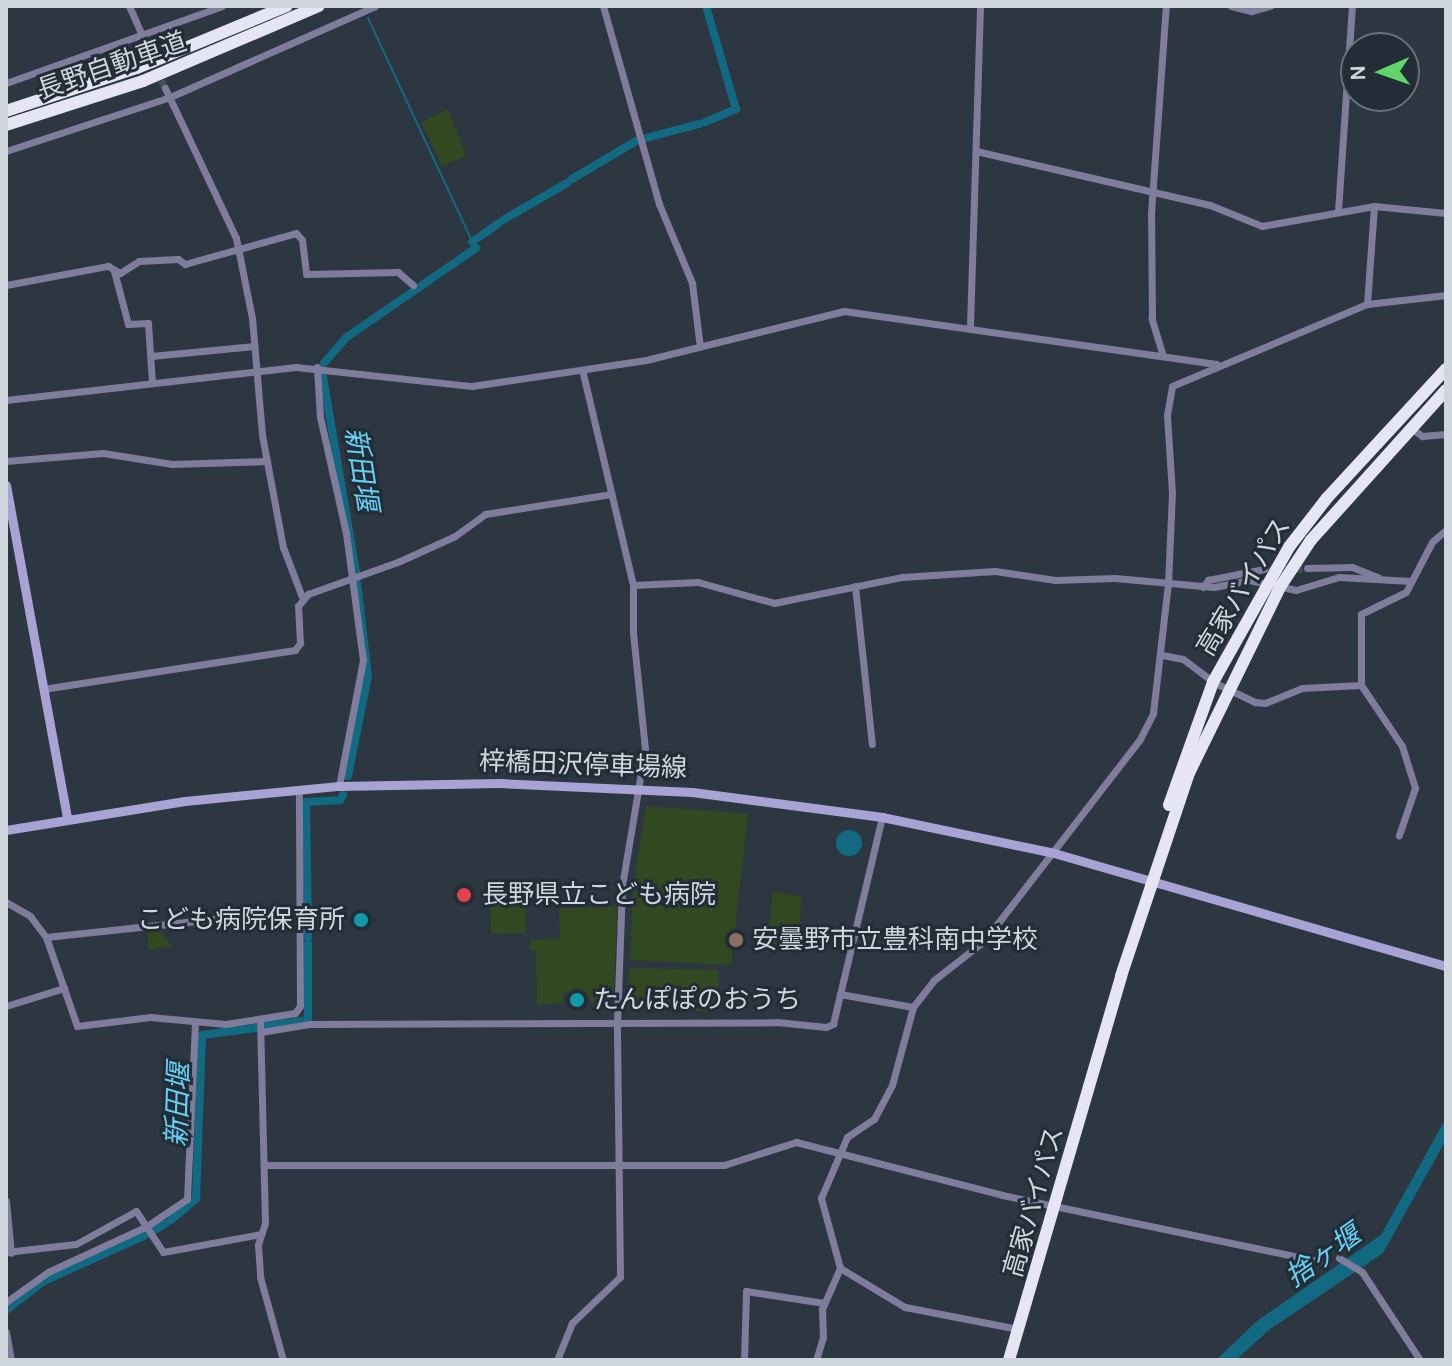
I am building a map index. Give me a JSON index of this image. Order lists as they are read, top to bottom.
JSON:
{
  "streets": {
    "highway": ["長野自動車道", "高家バイパス"],
    "main road": ["梓橋田沢停車場線"]
  },
  "crossings": [
    ["高家バイパス", "梓橋田沢停車場線"]
  ],
  "water": ["新田堰", "捨ヶ堰"],
  "places": [
    "長野県立こども病院",
    "こども病院保育所",
    "安曇野市立豊科南中学校",
    "たんぽぽのおうち"
  ],
  "north": "left"
}
